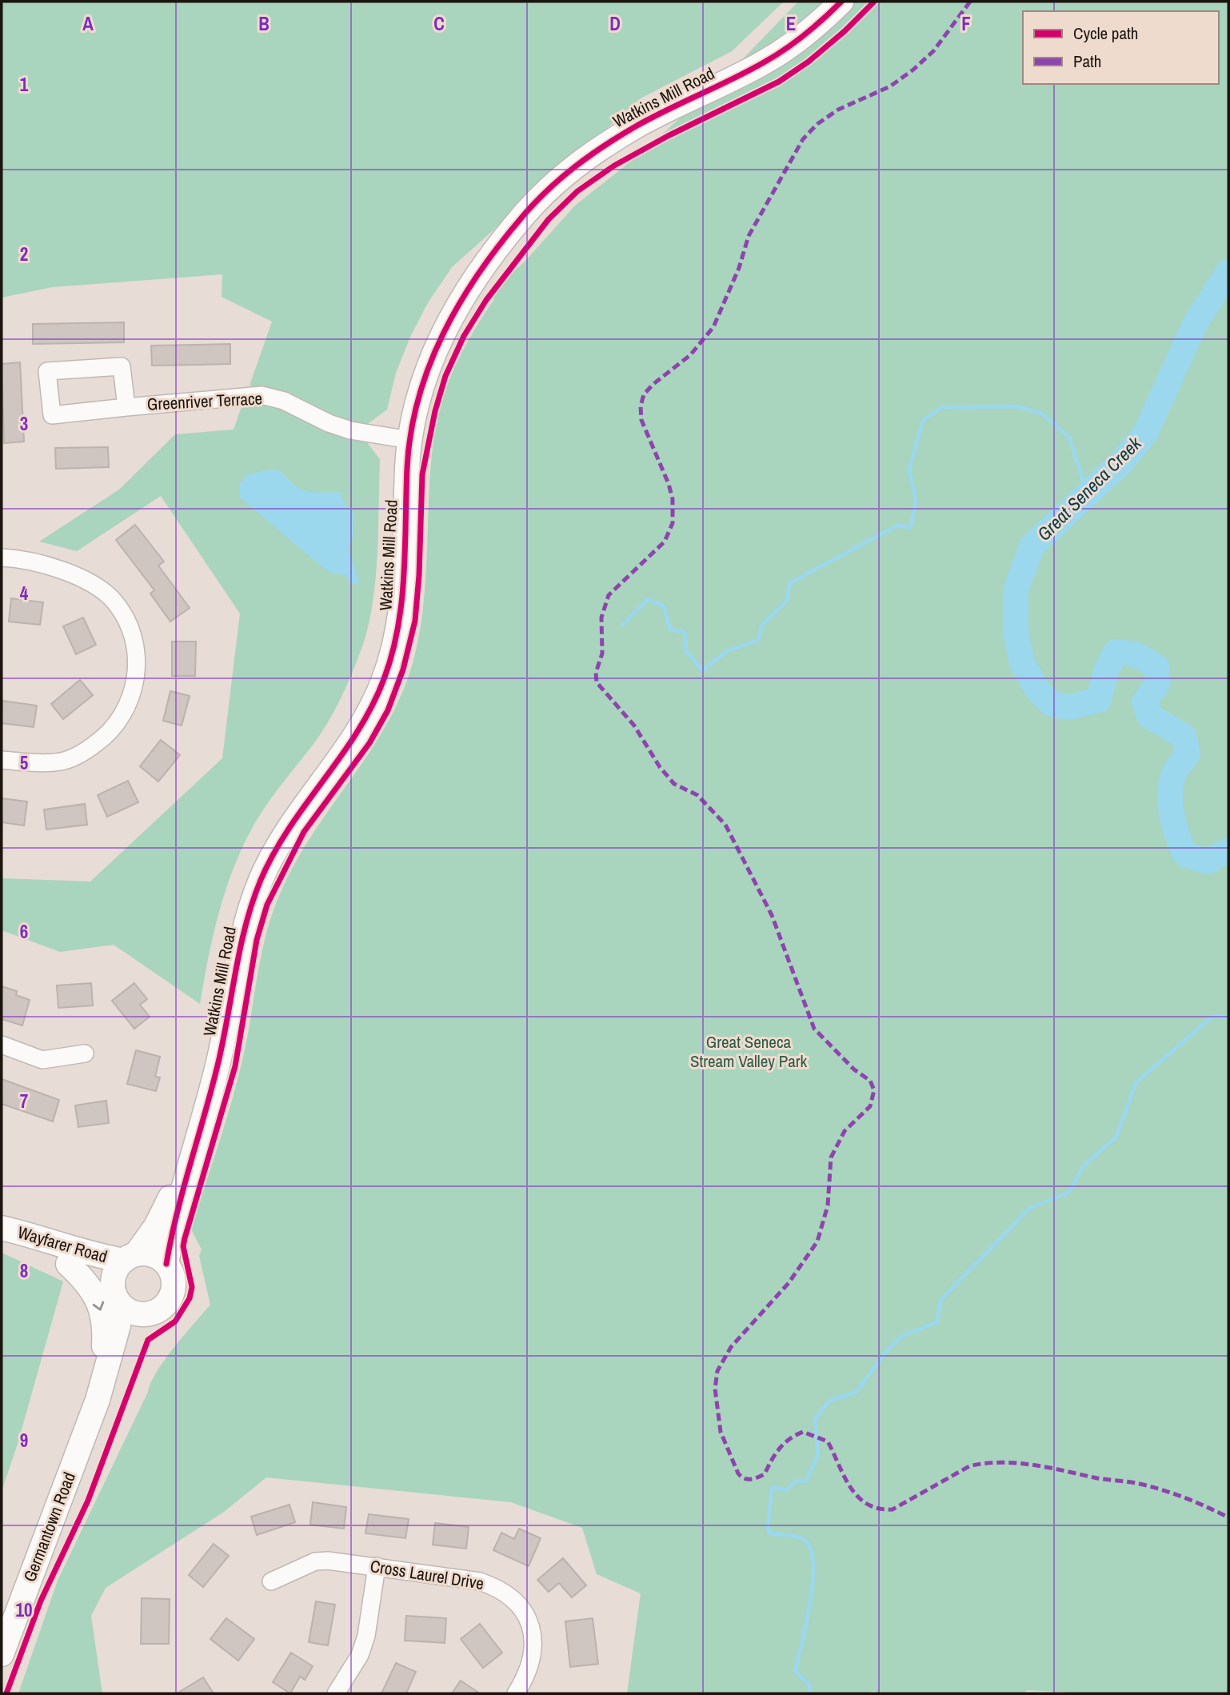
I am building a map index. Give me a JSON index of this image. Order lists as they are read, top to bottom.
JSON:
{
  "streets": {
    "street": [
      "Watkins Mill Road",
      "Greenriver Terrace",
      "Wayfarer Road",
      "Germantown Road",
      "Cross Laurel Drive"
    ]
  },
  "crossings": [
    ["Watkins Mill Road", "Greenriver Terrace"],
    ["Watkins Mill Road", "Wayfarer Road"],
    ["Watkins Mill Road", "Germantown Road"],
    ["Wayfarer Road", "Germantown Road"]
  ],
  "water": ["Great Seneca Creek"],
  "parks": ["Great Seneca Stream Valley Park"],
  "legend": ["Cycle path", "Path"],
  "grid": {
    "columns": [
      "A",
      "B",
      "C",
      "D",
      "E",
      "F"
    ],
    "rows": [
      "1",
      "2",
      "3",
      "4",
      "5",
      "6",
      "7",
      "8",
      "9",
      "10"
    ]
  }
}
